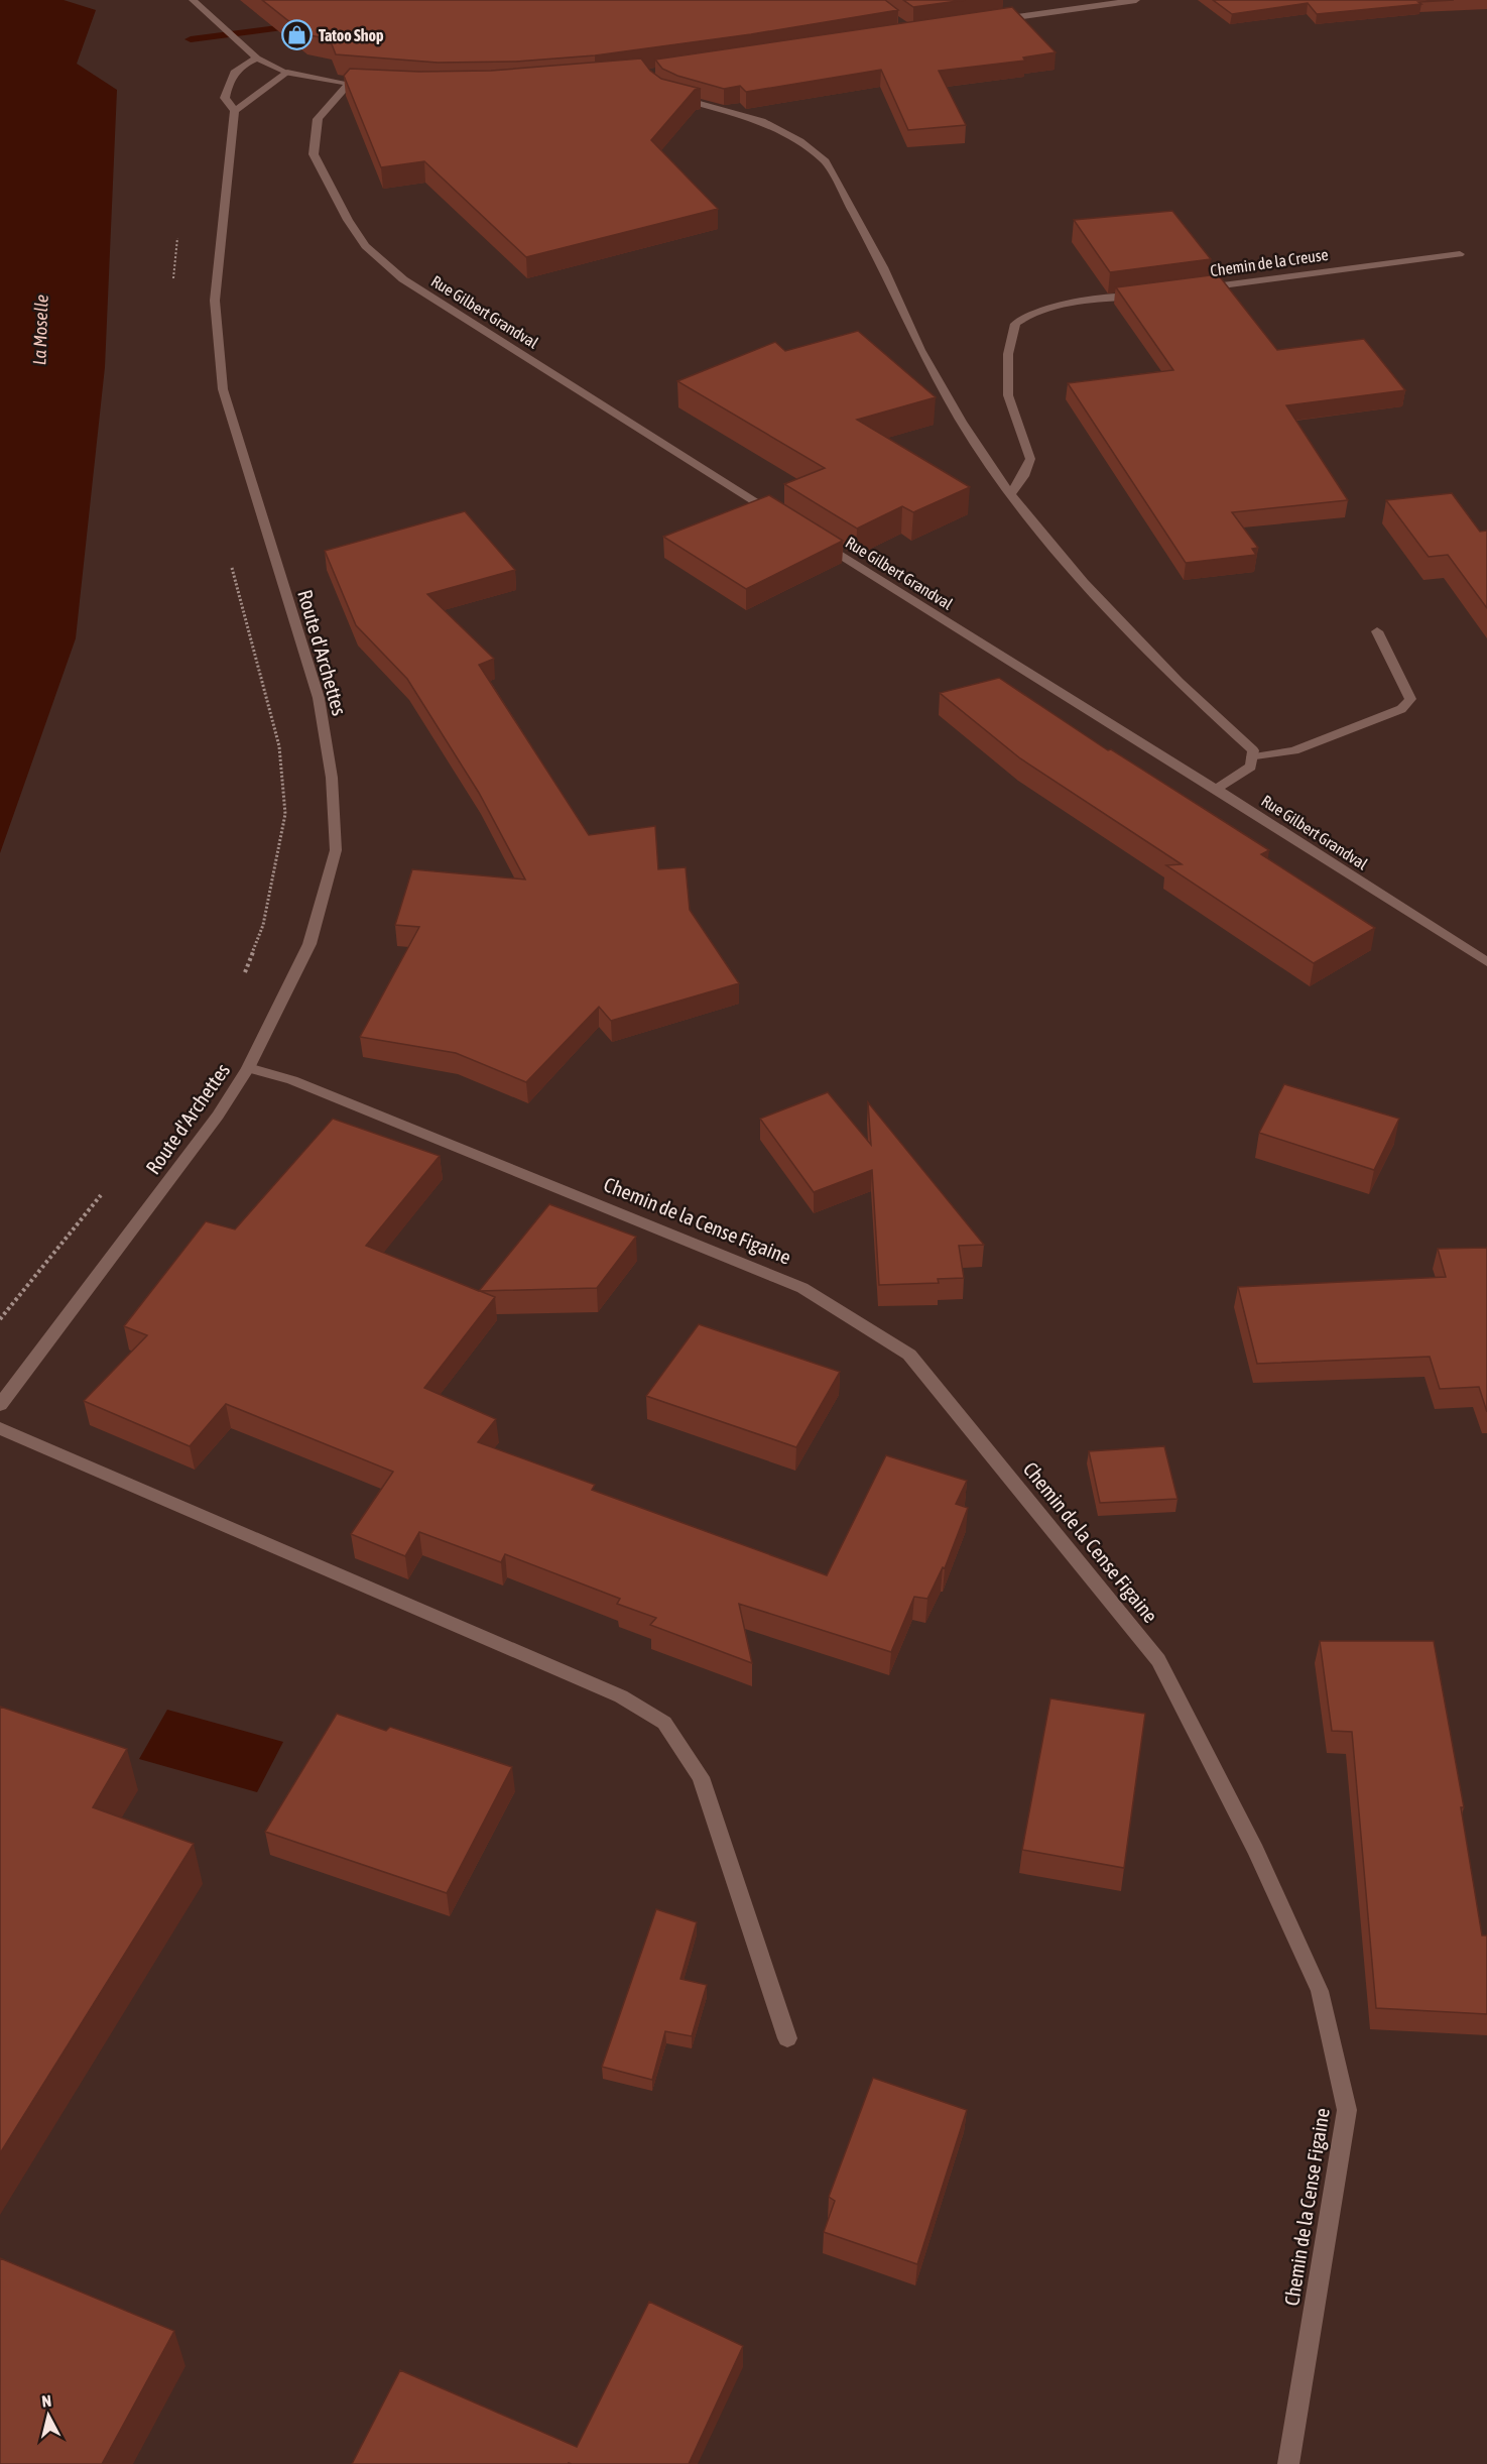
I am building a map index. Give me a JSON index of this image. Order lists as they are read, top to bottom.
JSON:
{
  "streets": {
    "street": [
      "Chemin de la Creuse",
      "Rue Gilbert Grandval",
      "Route d'Archettes",
      "Chemin de la Cense Figaine"
    ]
  },
  "crossings": [
    ["Route d'Archettes", "Chemin de la Cense Figaine"]
  ],
  "water": ["La Moselle"],
  "places": {
    "shop": ["Tatoo Shop"]
  },
  "north": "top"
}
